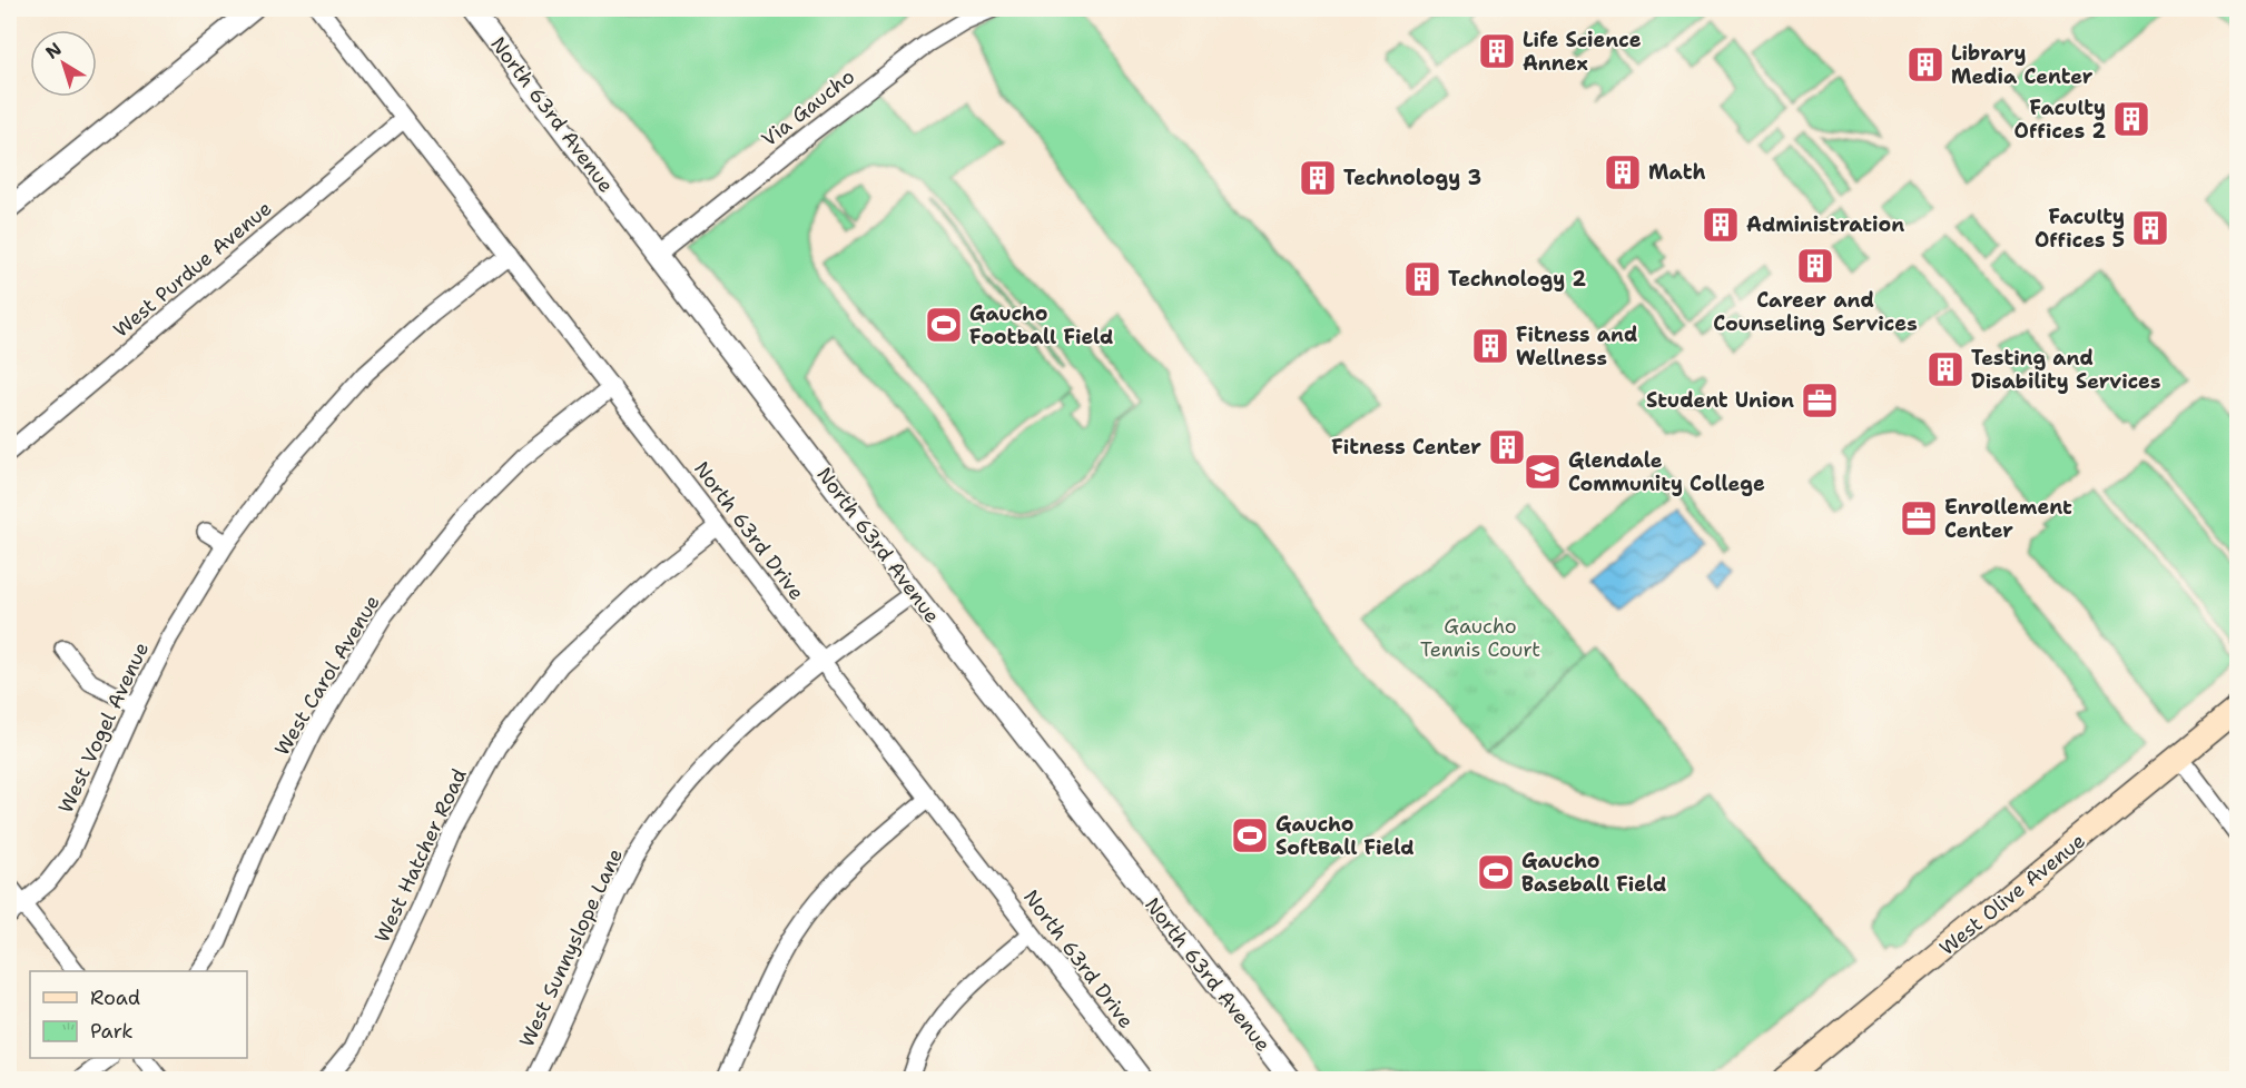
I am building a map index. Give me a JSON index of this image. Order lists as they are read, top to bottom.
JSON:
{
  "streets": {
    "main road": ["West Olive Avenue"],
    "street": [
      "Via Gaucho",
      "North 63rd Avenue",
      "West Purdue Avenue",
      "North 63rd Drive",
      "West Carol Avenue",
      "West Vogel Avenue",
      "West Hatcher Road",
      "West Sunnyslope Lane"
    ]
  },
  "crossings": [
    ["Via Gaucho", "North 63rd Avenue"],
    ["North 63rd Avenue", "West Sunnyslope Lane"],
    ["West Purdue Avenue", "North 63rd Drive"],
    ["North 63rd Drive", "West Carol Avenue"],
    ["North 63rd Drive", "West Vogel Avenue"],
    ["North 63rd Drive", "West Hatcher Road"],
    ["North 63rd Drive", "West Sunnyslope Lane"]
  ],
  "parks": ["Gaucho Tennis Court"],
  "places": {
    "building": [
      "Life Science Annex",
      "Library Media Center",
      "Faculty Offices 2",
      "Math",
      "Technology 3",
      "Administration",
      "Faculty Offices 5",
      "Career and Counseling Services",
      "Technology 2",
      "Fitness and Wellness",
      "Testing and Disability Services",
      "Fitness Center"
    ],
    "sports": ["Gaucho Football Field", "Gaucho SoftBall Field", "Gaucho Baseball Field"],
    "office": ["Student Union", "Enrollement Center"],
    "school or university": ["Glendale Community College"]
  },
  "legend": ["Road", "Park"],
  "north": "top left"
}
